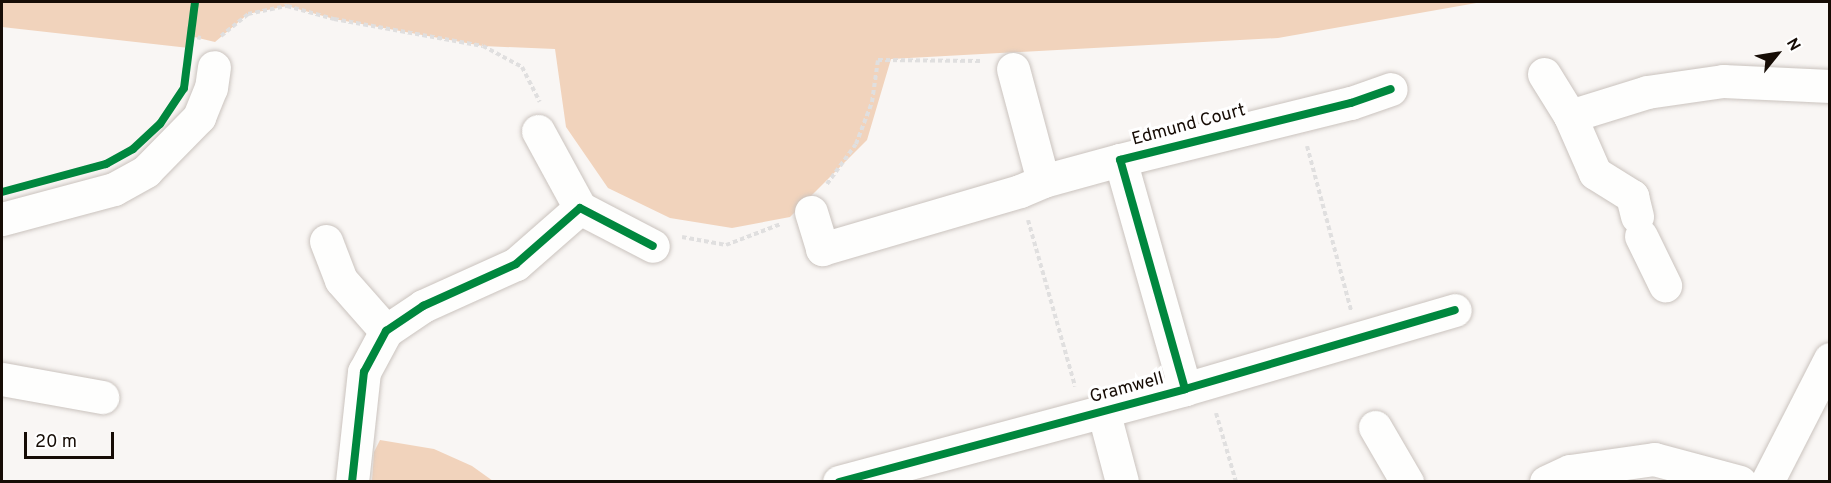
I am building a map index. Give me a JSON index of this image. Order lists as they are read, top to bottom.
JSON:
{
  "streets": {
    "street": ["Edmund Court", "Gramwell"]
  },
  "crossings": [
    ["Edmund Court", "Gramwell"]
  ],
  "scale_bar": "20 m",
  "north": "top right"
}
